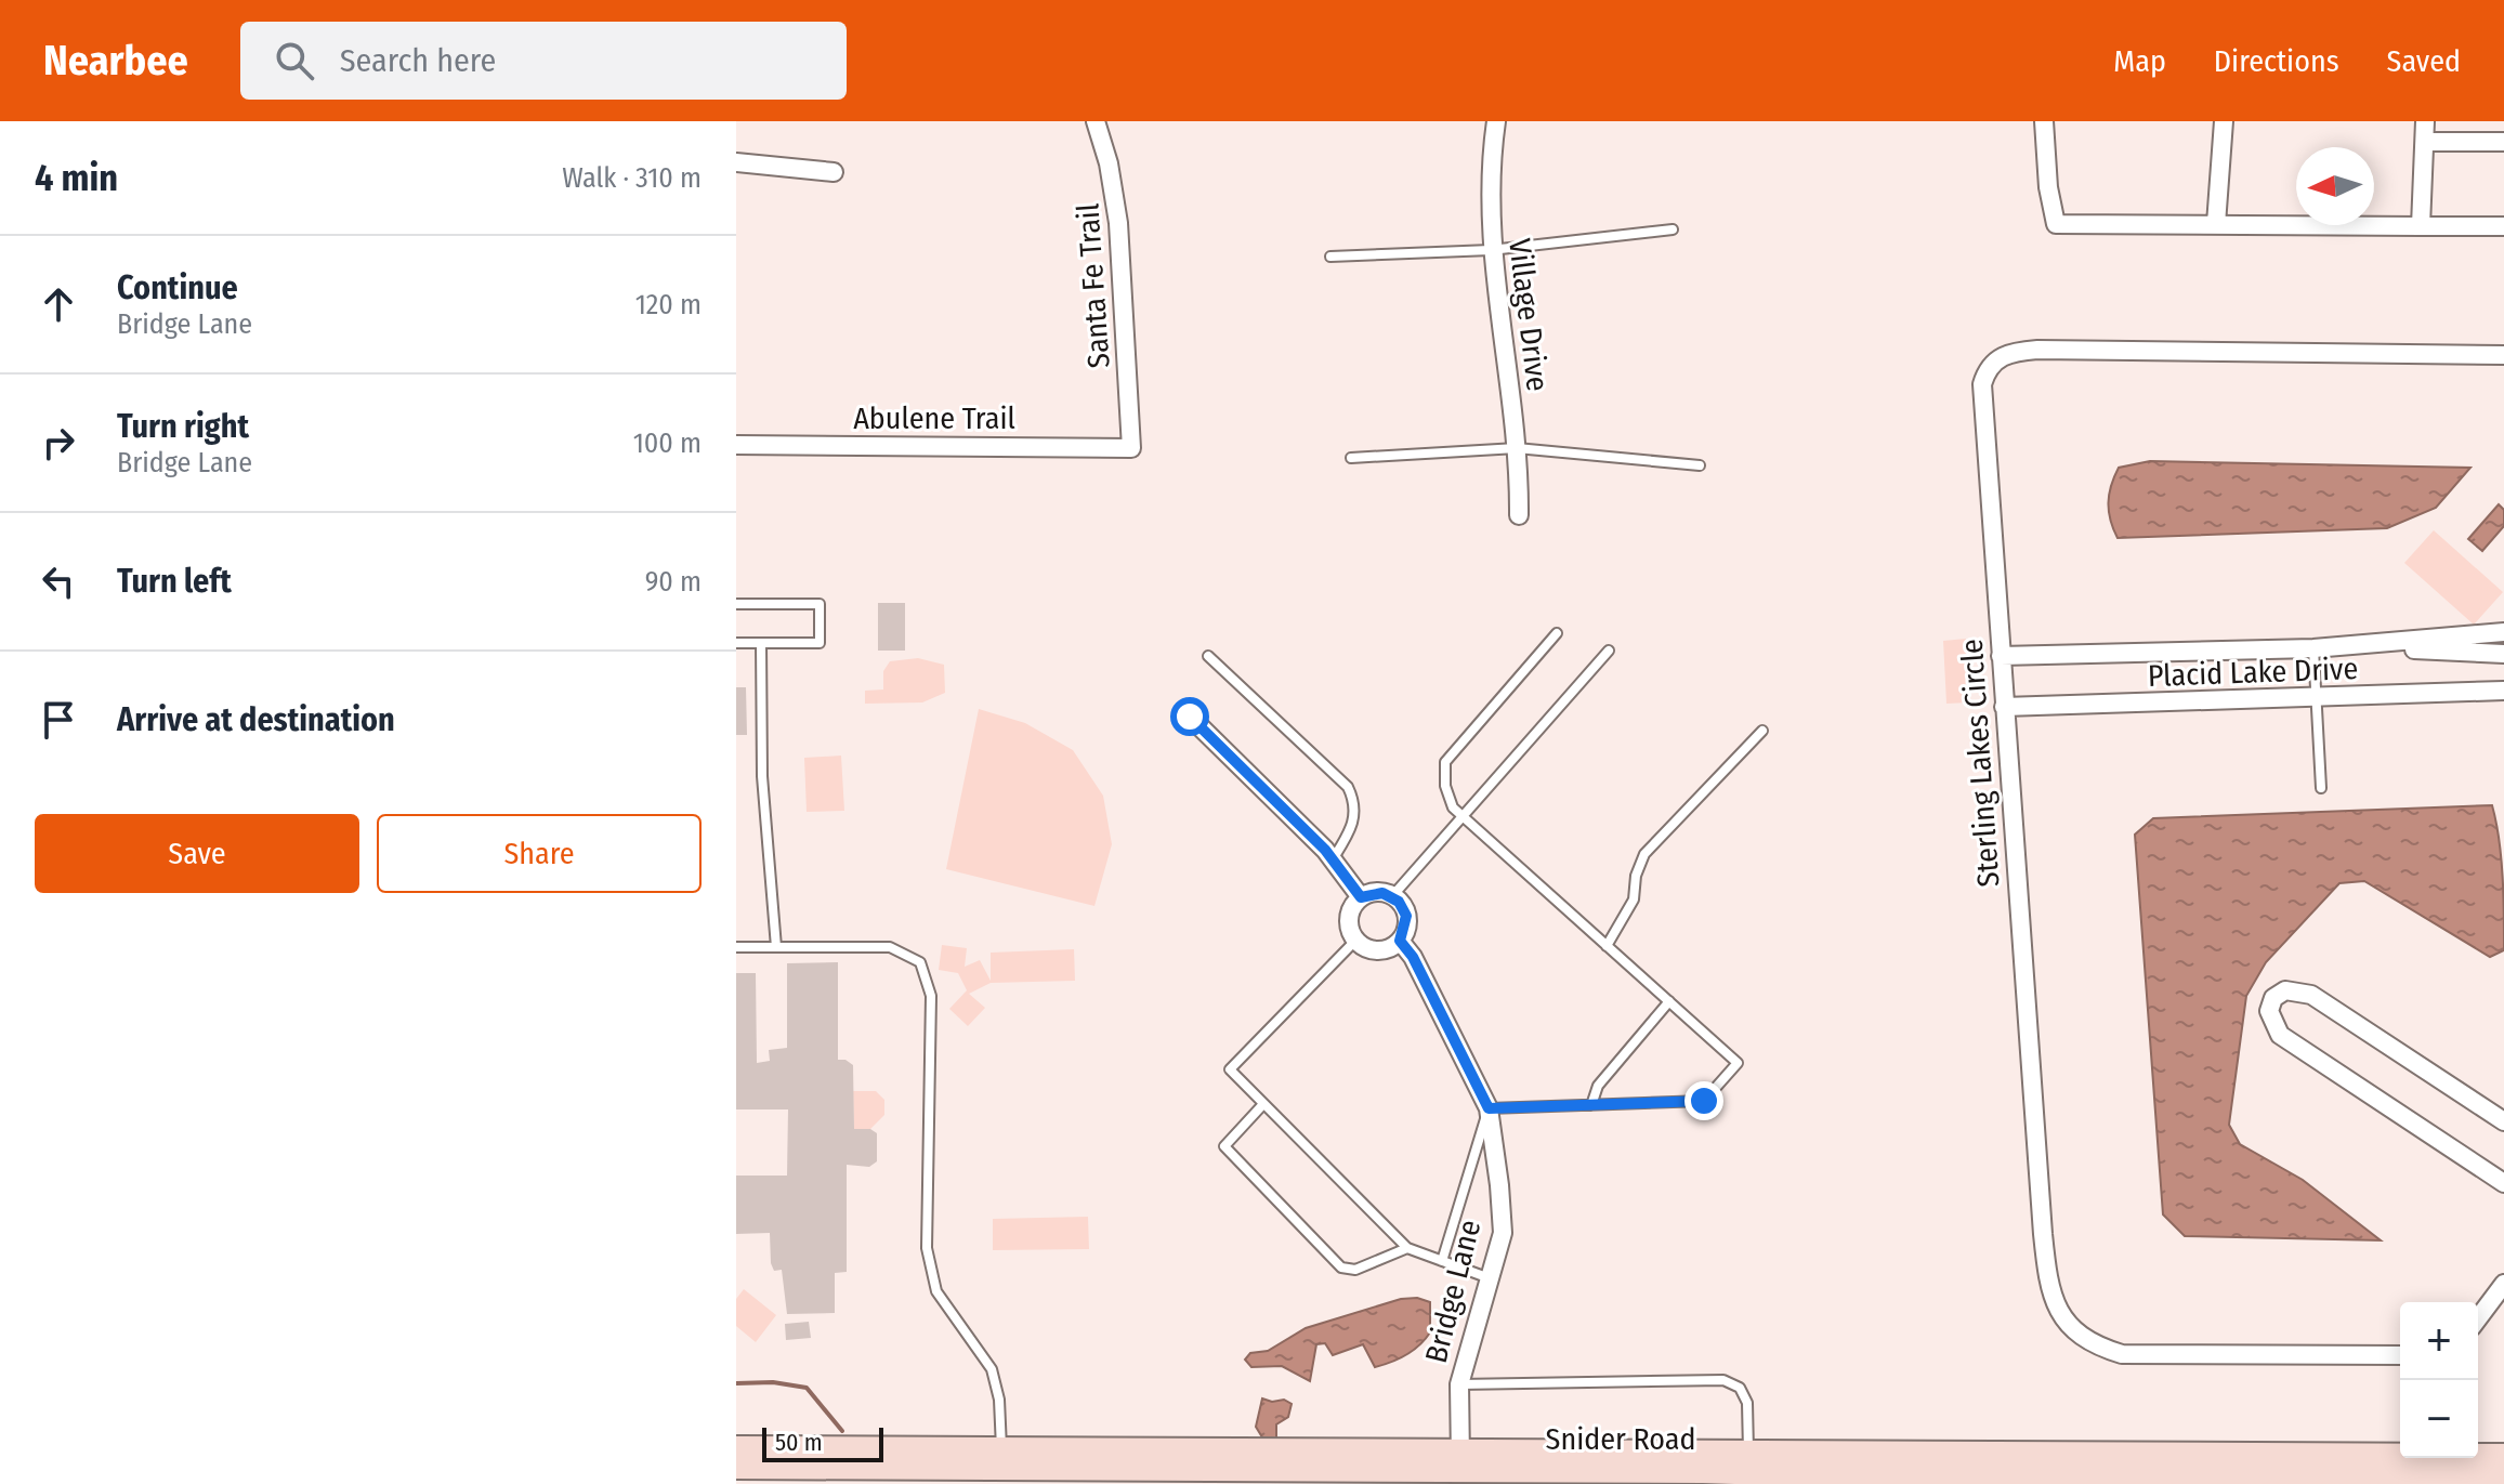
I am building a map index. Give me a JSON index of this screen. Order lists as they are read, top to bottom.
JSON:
{
  "streets": {
    "street": [
      "Santa Fe Trail",
      "Village Drive",
      "Abulene Trail",
      "Placid Lake Drive",
      "Sterling Lakes Circle",
      "Bridge Lane",
      "Snider Road"
    ]
  },
  "crossings": [
    ["Santa Fe Trail", "Abulene Trail"],
    ["Placid Lake Drive", "Sterling Lakes Circle"],
    ["Bridge Lane", "Snider Road"]
  ],
  "scale_bar": "50 m",
  "north": "left",
  "page": {
    "header": "Nearbee",
    "search": "Search here",
    "nav": ["Map", "Directions", "Saved"],
    "heading": ["4 min", "Walk · 310 m"],
    "list": [
      ["Continue", "Bridge Lane", "120 m"],
      ["Turn right", "Bridge Lane", "100 m"],
      ["Turn left", "90 m"],
      "Arrive at destination"
    ],
    "buttons": ["Save", "Share"],
    "map_buttons": ["+", "−"],
    "scale": "50 m"
  }
}
